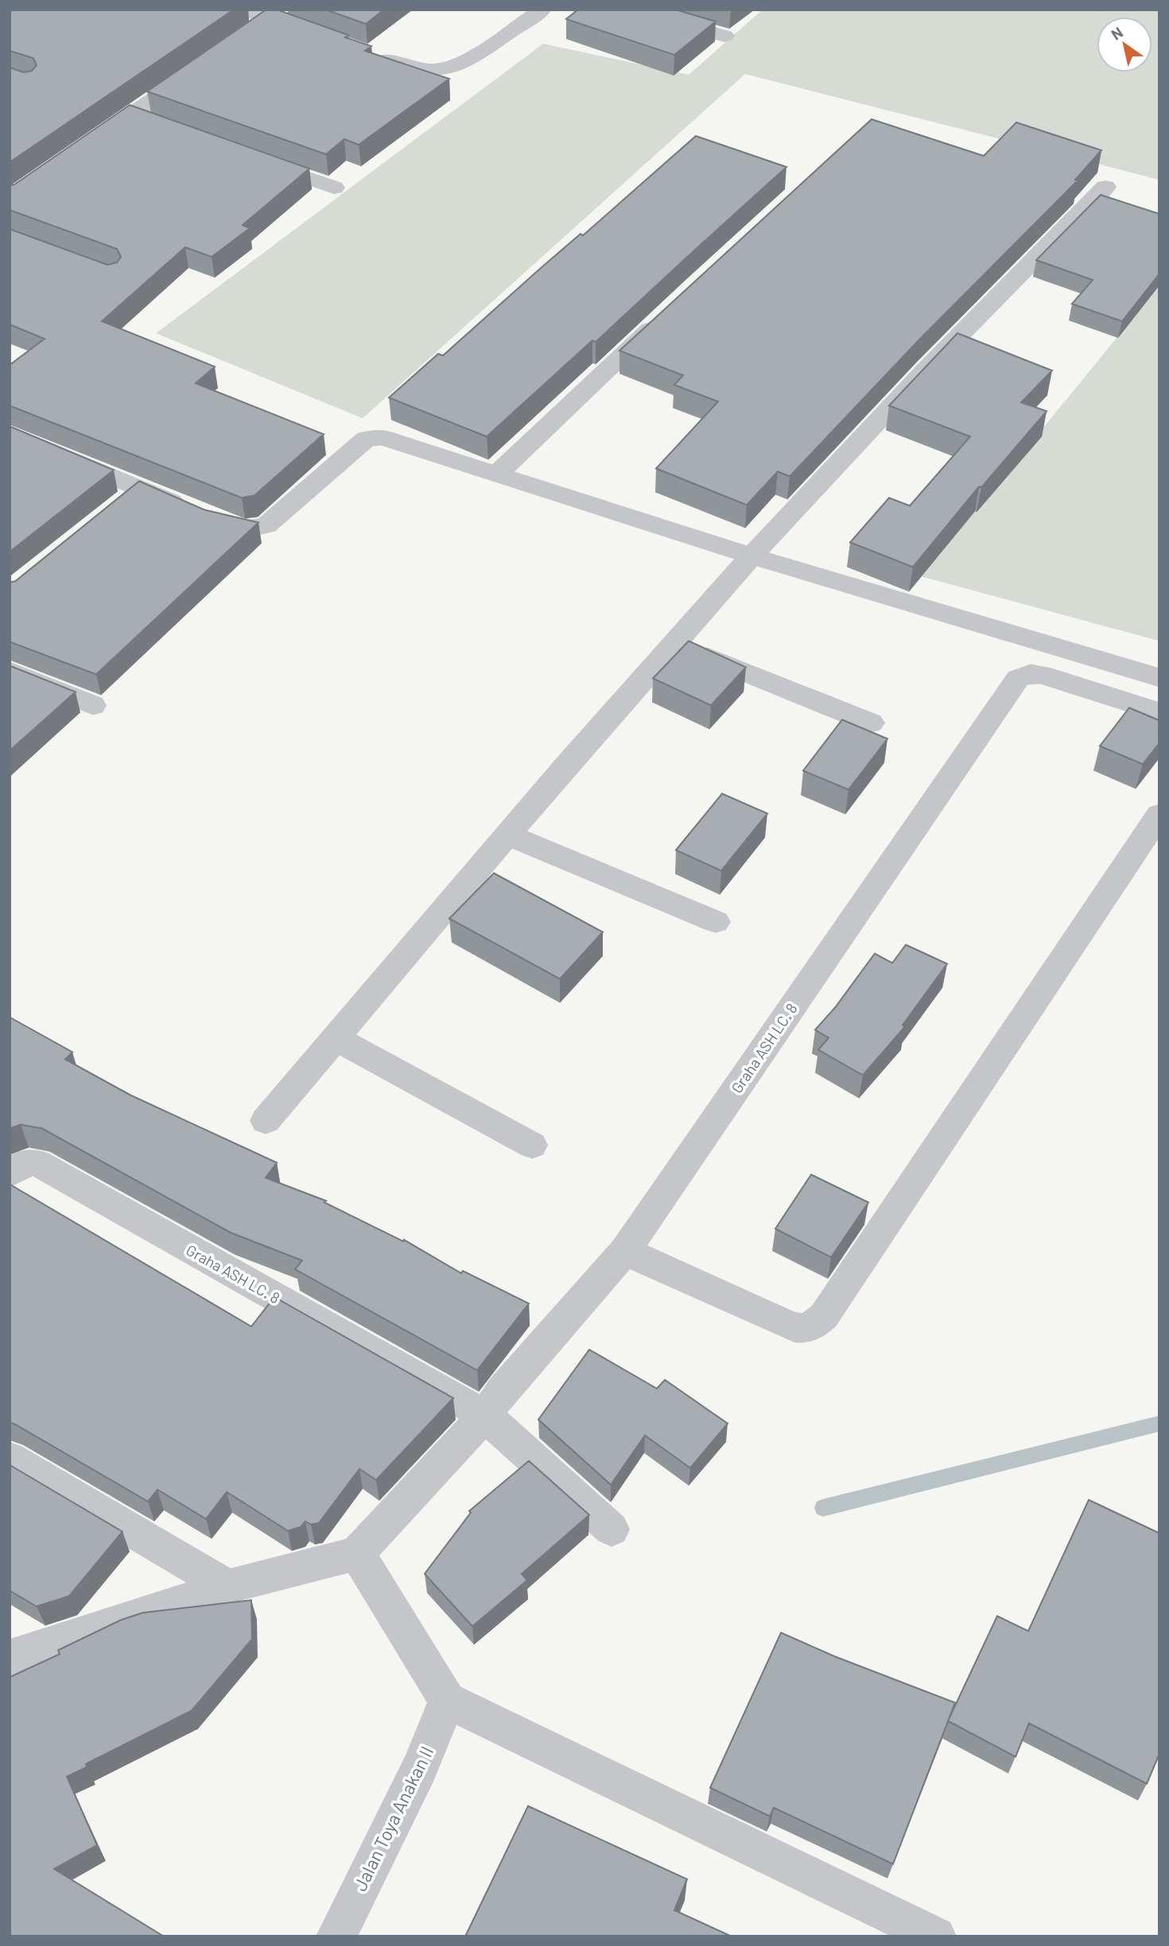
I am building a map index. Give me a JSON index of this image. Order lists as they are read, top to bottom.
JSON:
{
  "streets": {
    "street": ["Graha ASH LC. 8", "Jalan Toya Anakan II"]
  },
  "north": "top left"
}
